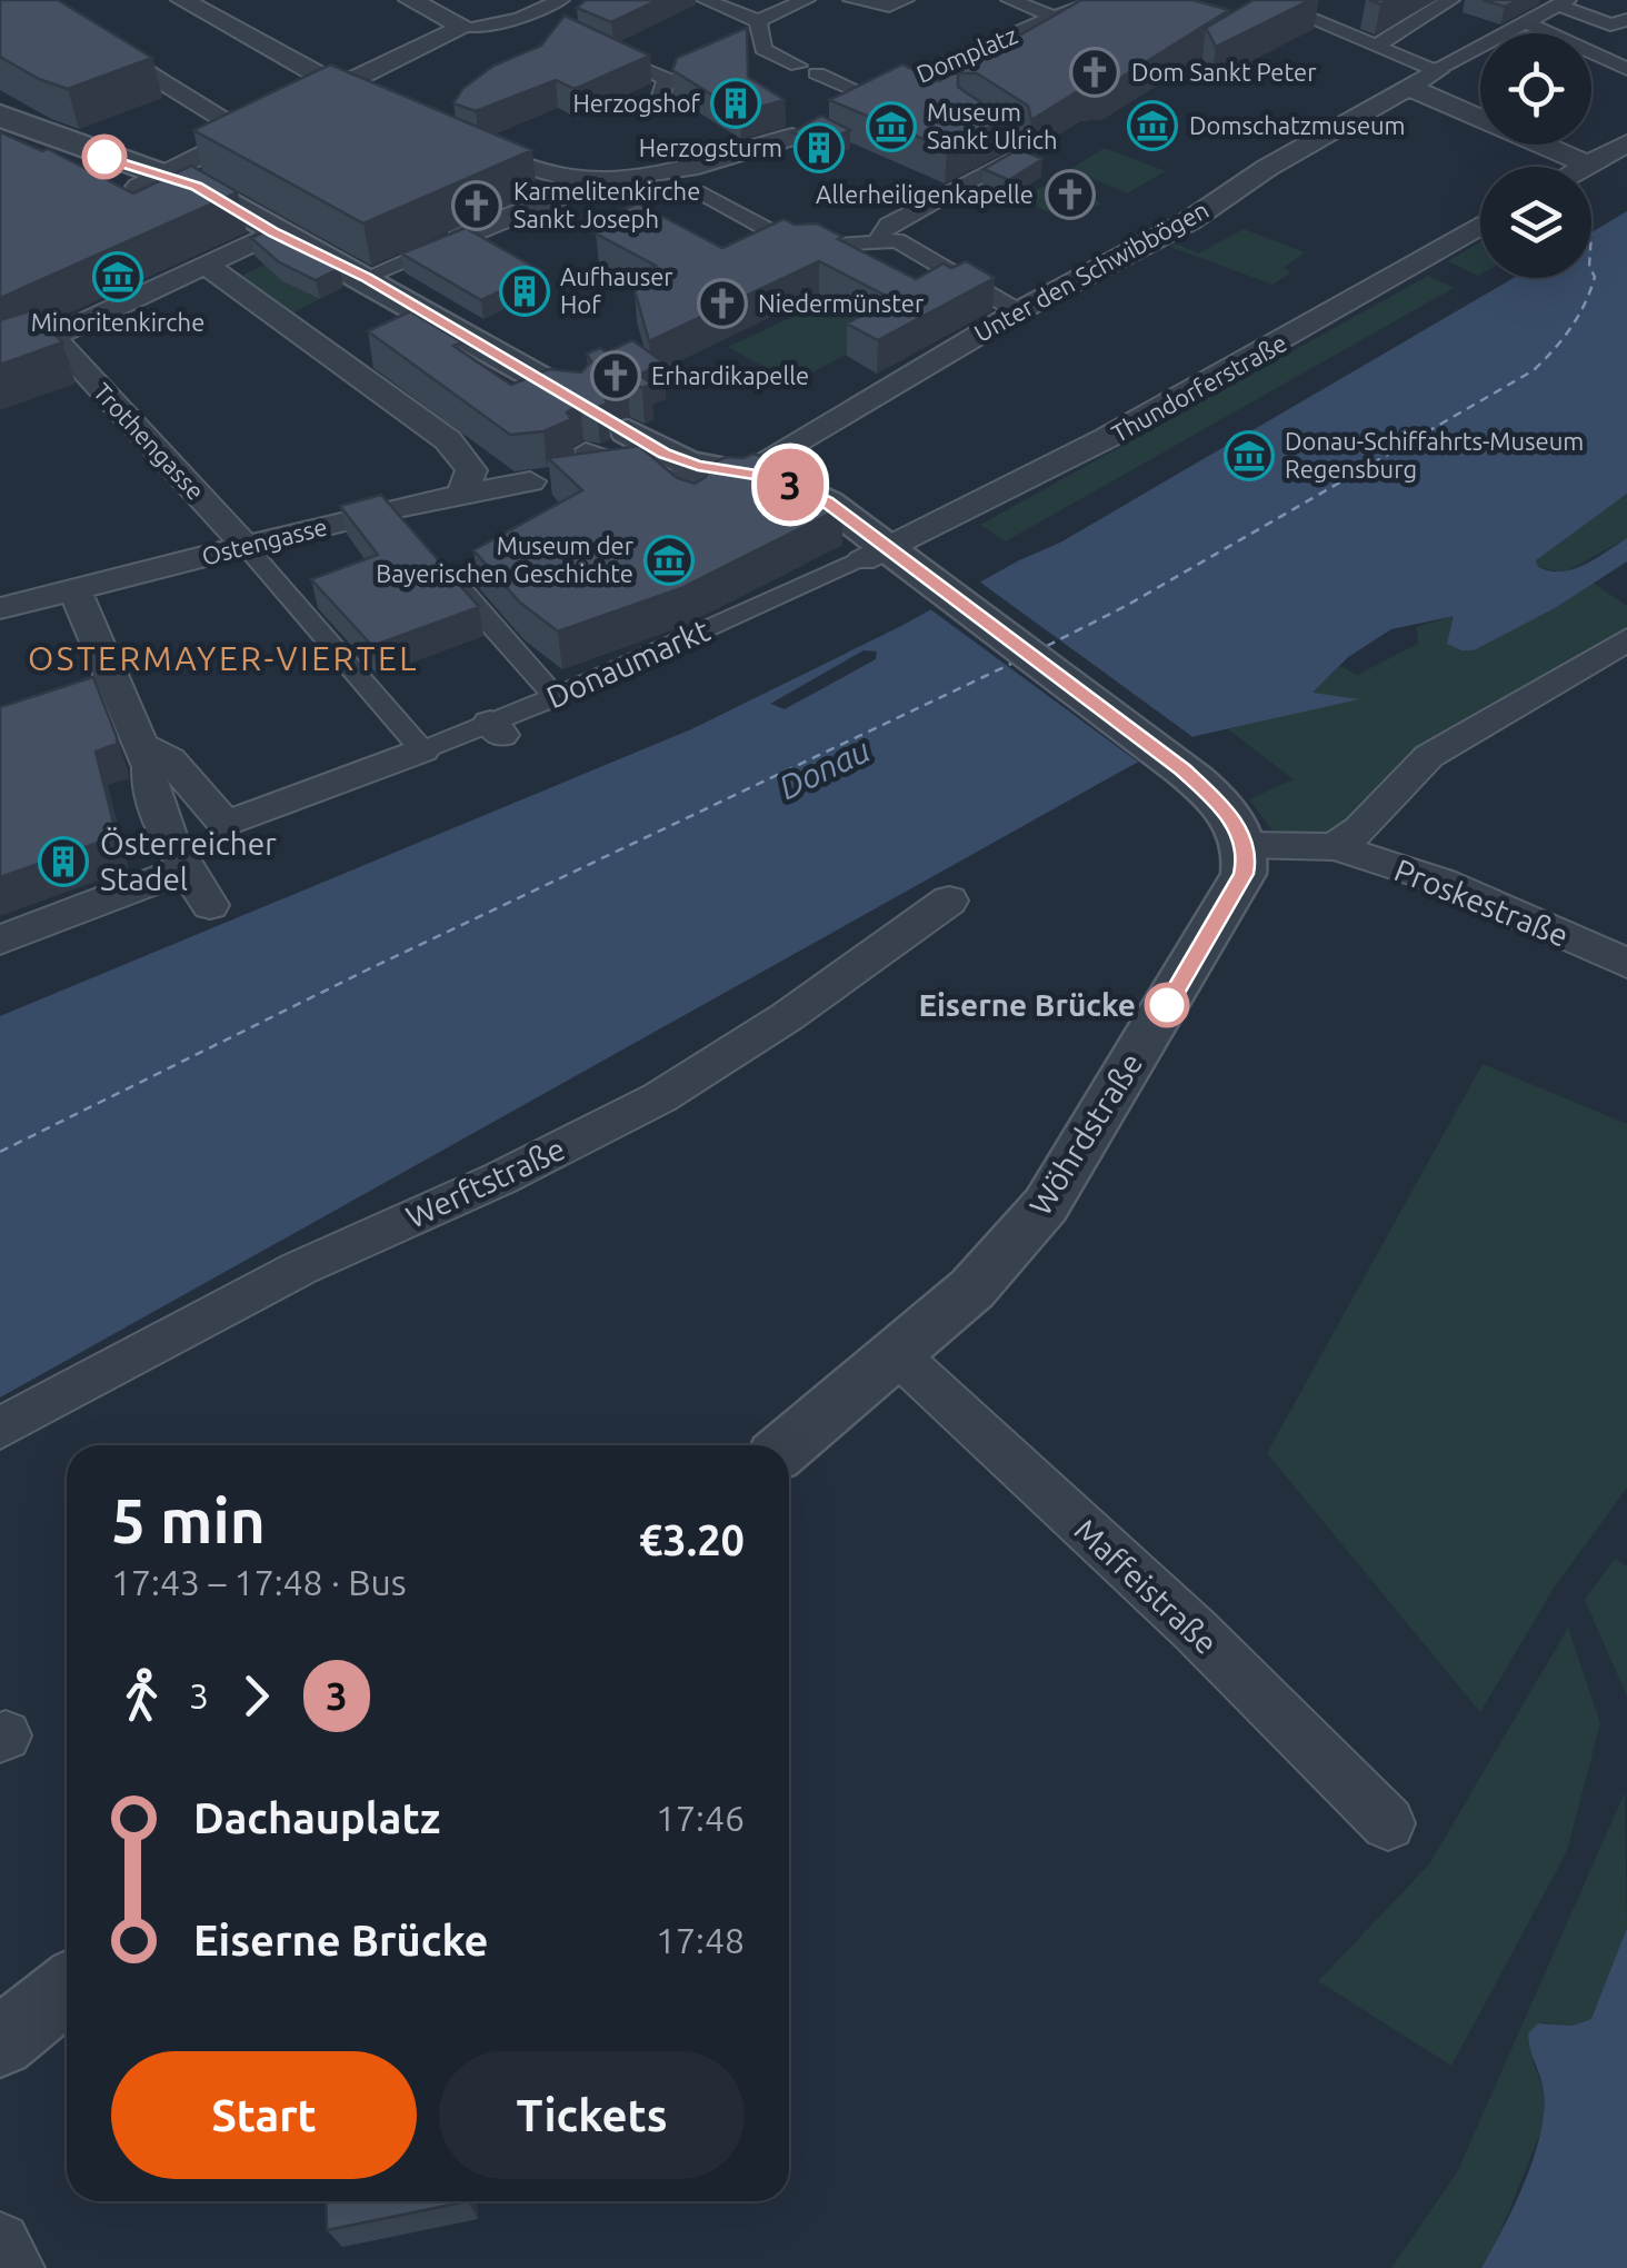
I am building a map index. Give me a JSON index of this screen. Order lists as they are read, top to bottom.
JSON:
{
  "streets": {
    "street": [
      "Domplatz",
      "Unter den Schwibbögen",
      "Thundorferstraße",
      "Trothengasse",
      "Ostengasse",
      "Donaumarkt",
      "Proskestraße",
      "Wöhrdstraße",
      "Werftstraße",
      "Maffeistraße"
    ]
  },
  "crossings": [
    ["Thundorferstraße", "Donaumarkt"],
    ["Trothengasse", "Ostengasse"],
    ["Wöhrdstraße", "Maffeistraße"]
  ],
  "districts": ["OSTERMAYER-VIERTEL"],
  "water": ["Donau"],
  "places": {
    "church": [
      "Dom Sankt Peter",
      "Allerheiligenkapelle",
      "Karmelitenkirche Sankt Joseph",
      "Niedermünster",
      "Erhardikapelle"
    ],
    "building": [
      "Herzogshof",
      "Herzogsturm",
      "Aufhauser Hof",
      "Österreicher Stadel"
    ],
    "museum": [
      "Domschatzmuseum",
      "Museum Sankt Ulrich",
      "Minoritenkirche",
      "Donau-Schiffahrts-Museum Regensburg",
      "Museum der Bayerischen Geschichte"
    ],
    "other": ["Eiserne Brücke"]
  },
  "lines": ["bus line 3"],
  "page": {
    "on_map": "3",
    "heading": ["5 min", "17:43 – 17:48 · Bus", "€3.20"],
    "legs": ["3", "3"],
    "list": [
      {
        "name": "Dachauplatz",
        "value": "17:46"
      },
      {
        "name": "Eiserne Brücke",
        "value": "17:48"
      }
    ],
    "buttons": ["Start", "Tickets"]
  }
}
